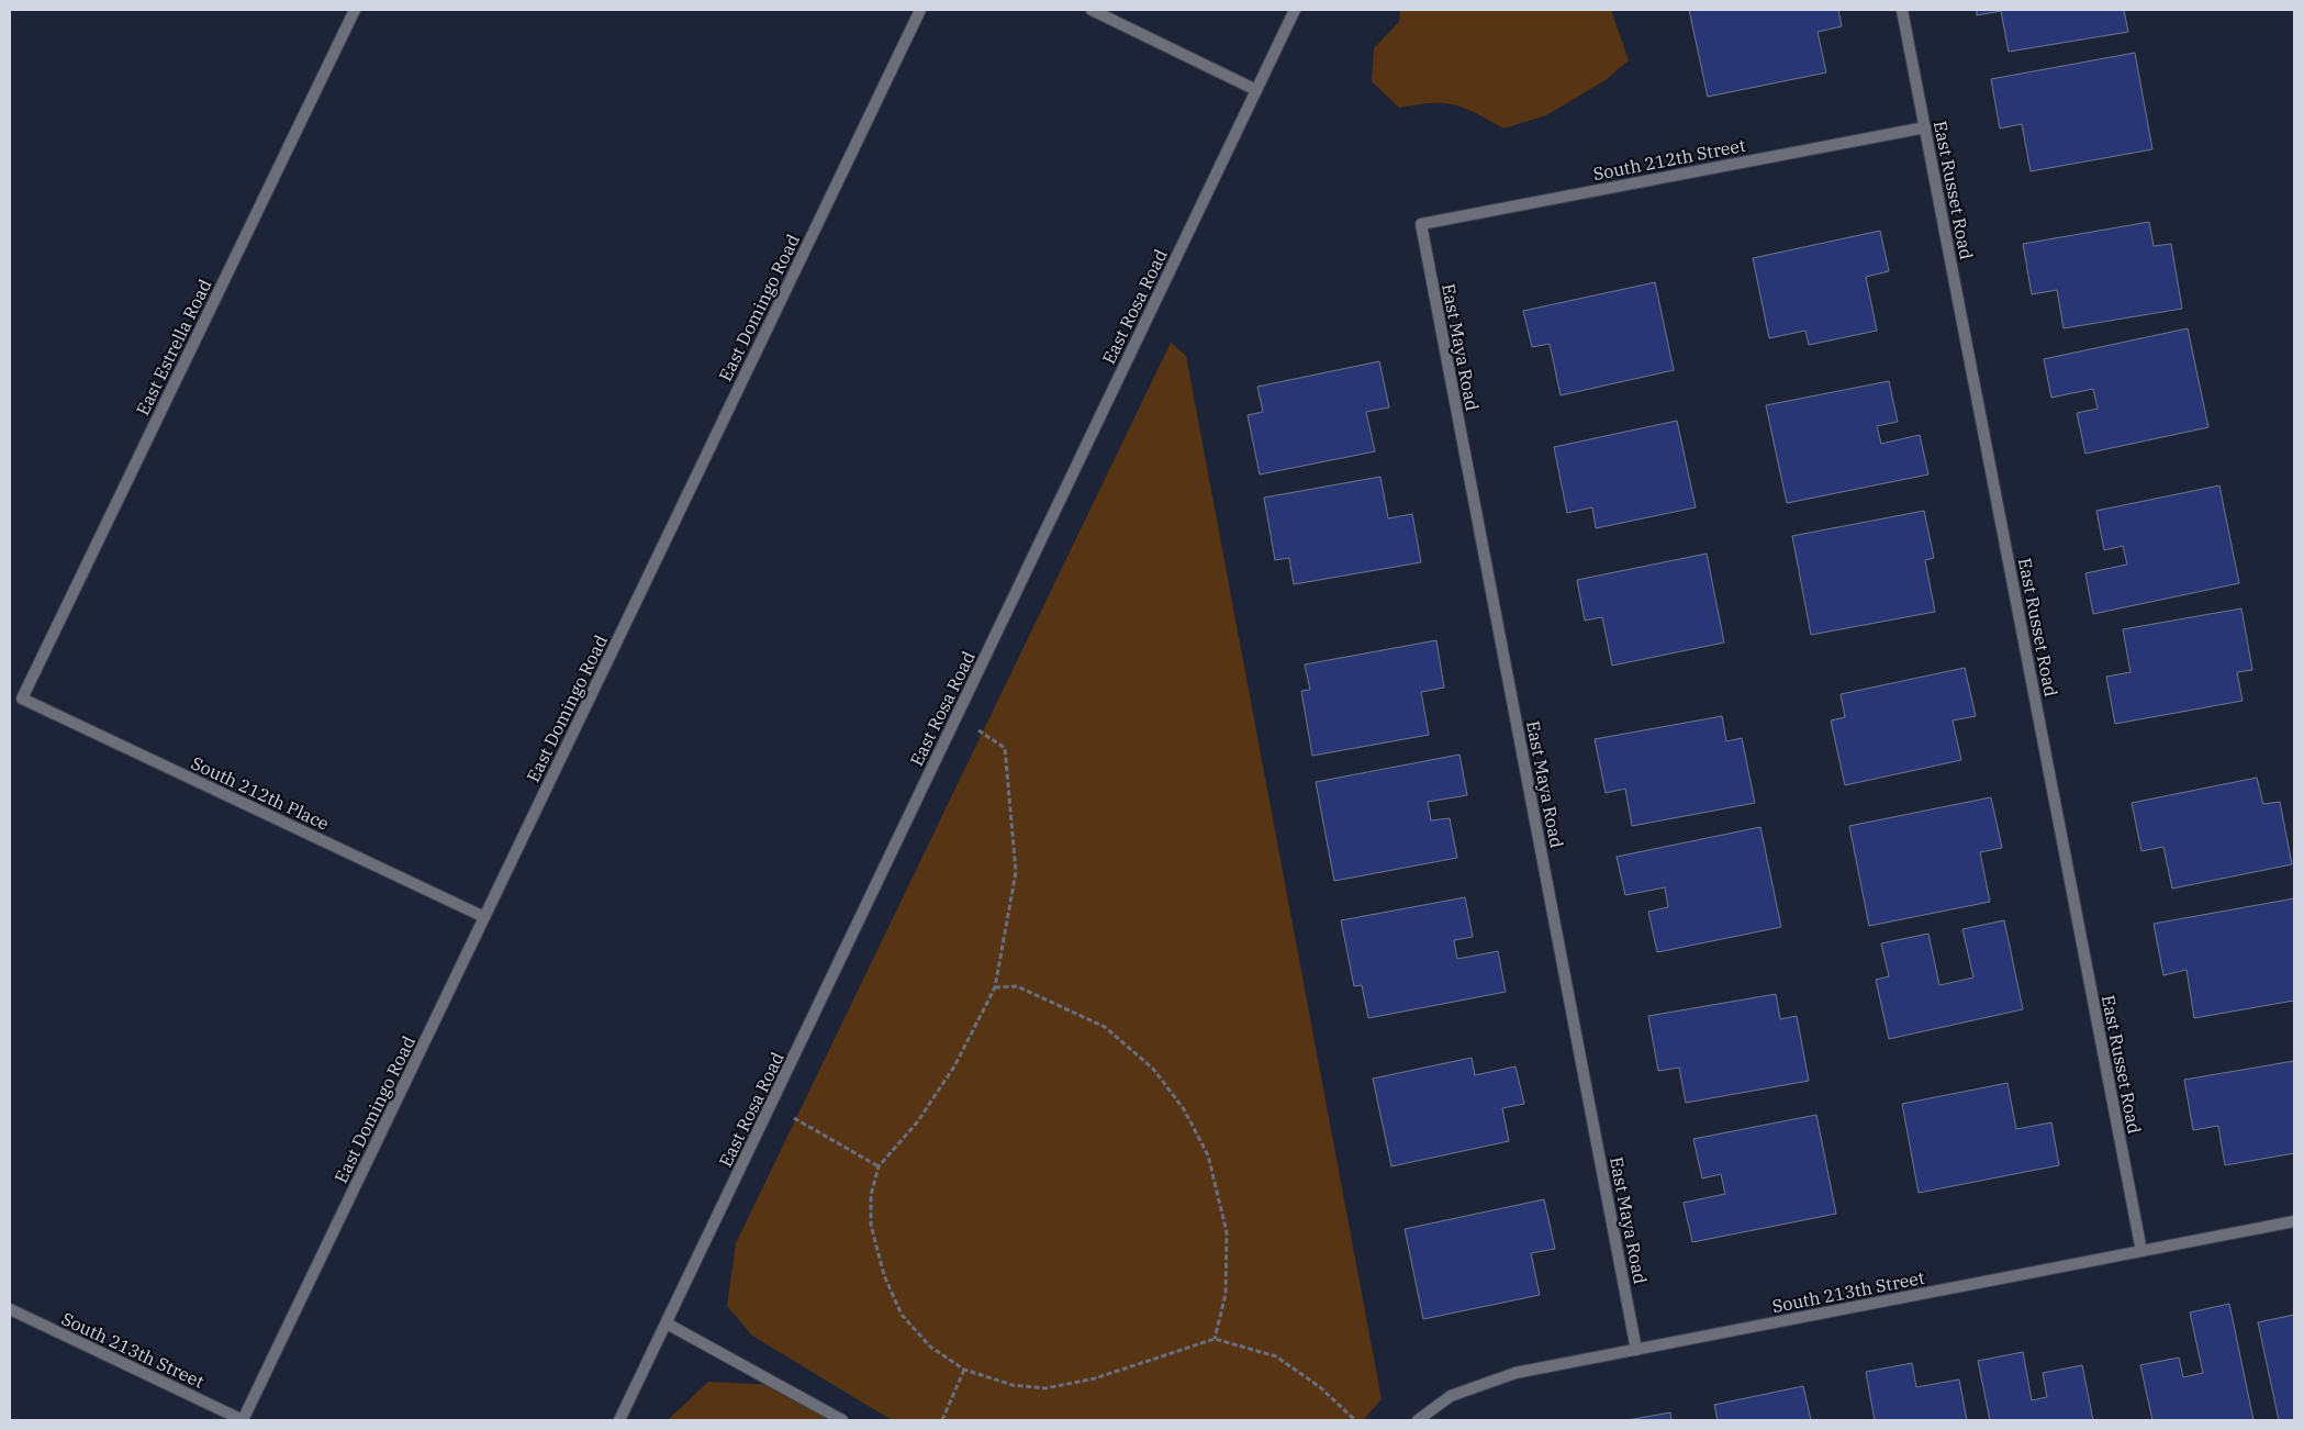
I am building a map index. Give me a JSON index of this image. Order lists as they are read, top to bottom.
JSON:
{
  "streets": {
    "street": [
      "South 212th Street",
      "East Russet Road",
      "East Rosa Road",
      "East Domingo Road",
      "East Estrella Road",
      "East Maya Road",
      "South 212th Place",
      "South 213th Street"
    ]
  },
  "crossings": [
    ["South 212th Street", "East Russet Road"],
    ["South 212th Street", "East Maya Road"],
    ["East Russet Road", "South 213th Street"],
    ["East Domingo Road", "South 212th Place"],
    ["East Domingo Road", "South 213th Street"],
    ["East Estrella Road", "South 212th Place"],
    ["East Maya Road", "South 213th Street"]
  ]
}
